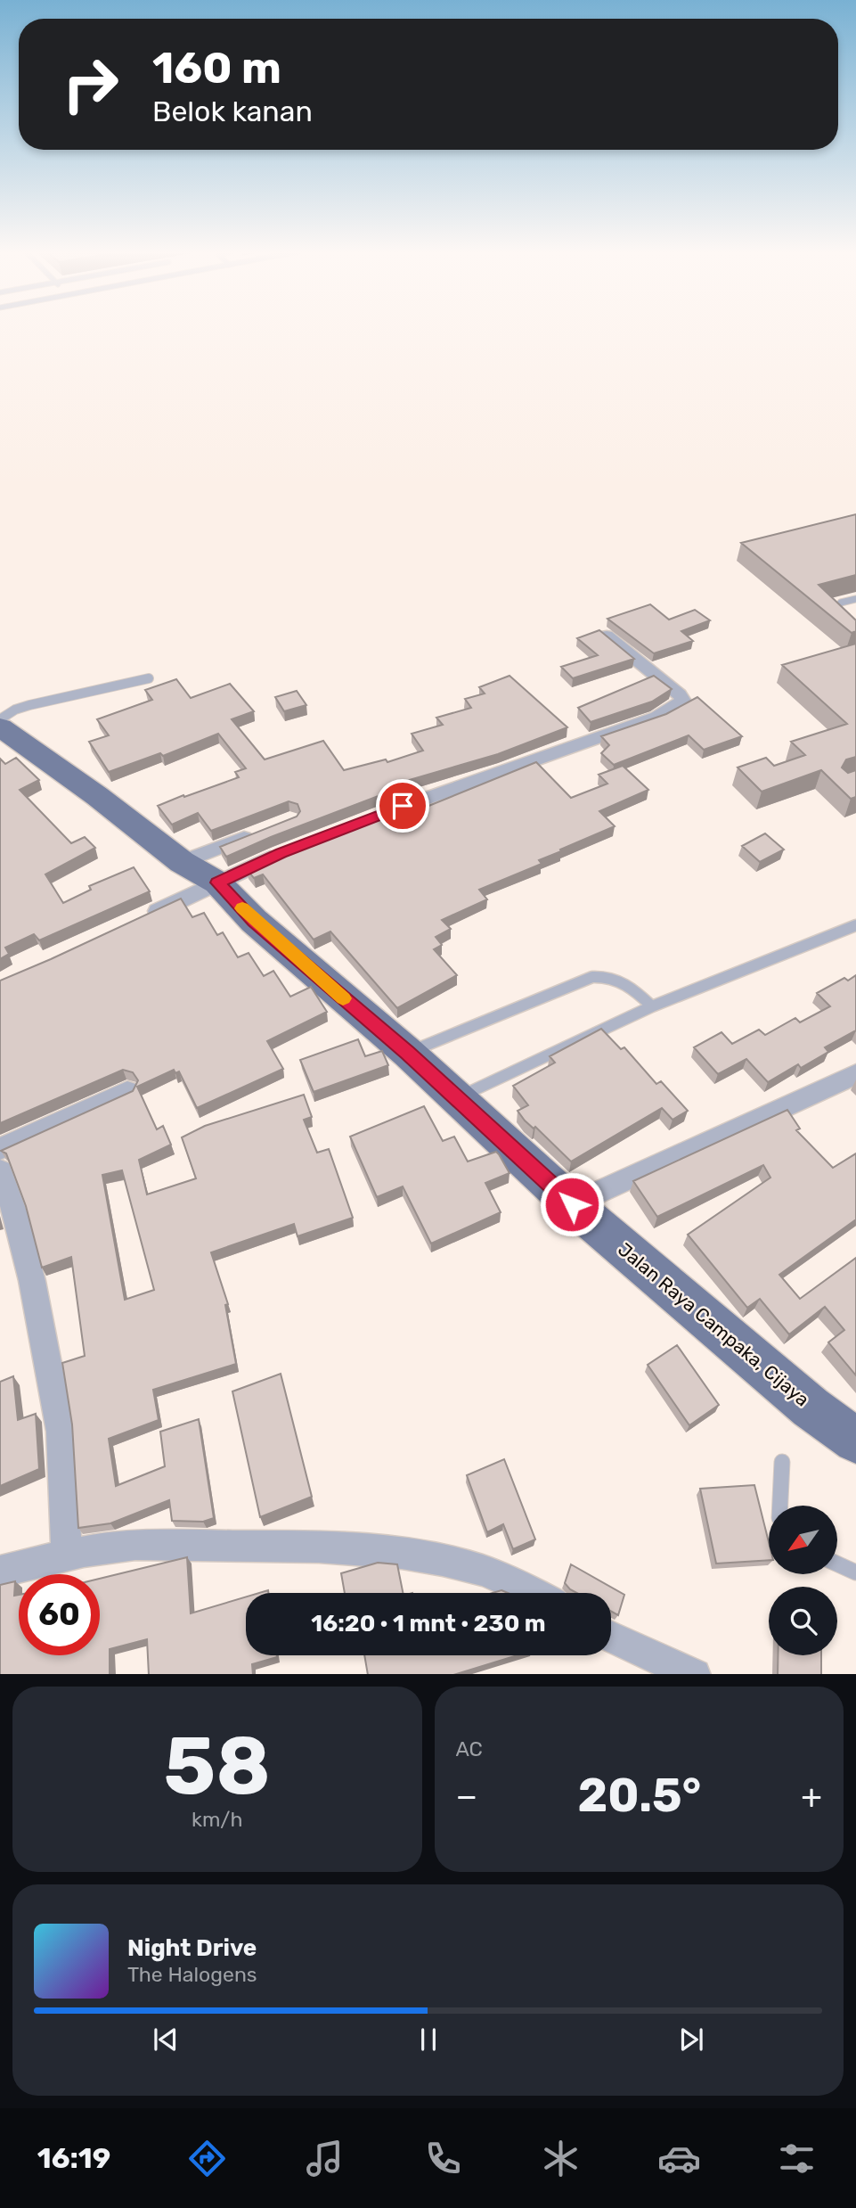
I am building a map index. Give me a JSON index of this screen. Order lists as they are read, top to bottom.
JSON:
{
  "streets": {
    "main road": ["Jalan Raya Campaka, Cijaya"]
  },
  "north": "bottom left",
  "page": {
    "turn": ["160 m", "Belok kanan"],
    "limit": "60",
    "trip": "16:20 · 1 mnt · 230 m",
    "tile": [
      ["58", "km/h"],
      "AC"
    ],
    "heat": ["−", "20.5°", "+"],
    "song": ["Night Drive", "The Halogens"],
    "tabs": "16:19"
  }
}
